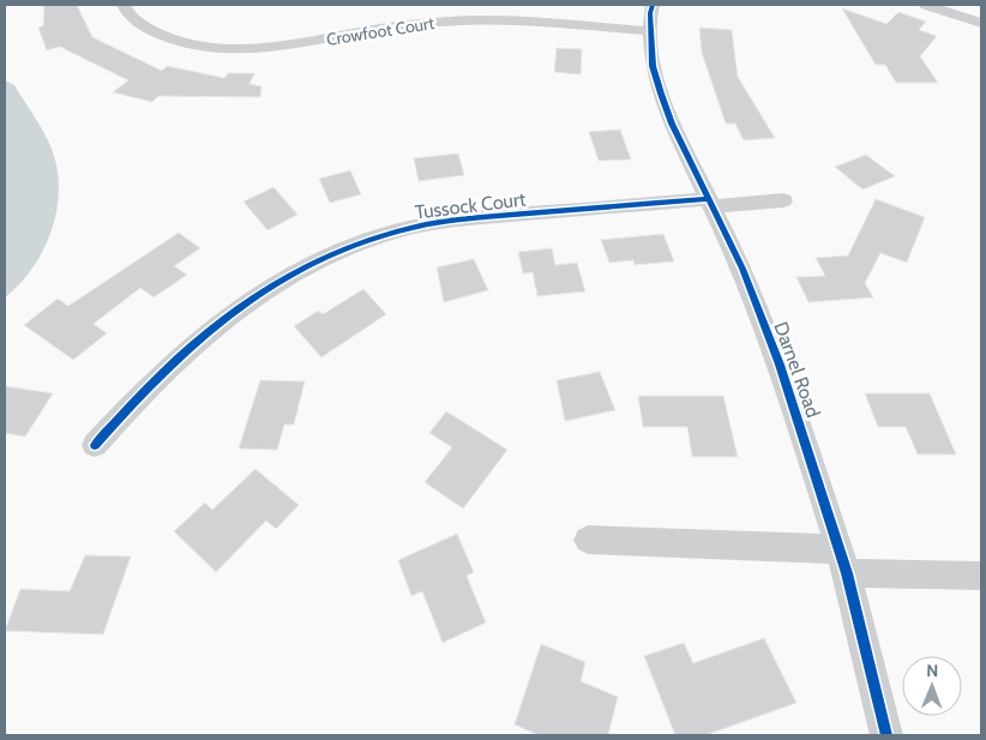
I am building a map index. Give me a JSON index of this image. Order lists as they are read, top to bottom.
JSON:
{
  "streets": {
    "street": ["Crowfoot Court", "Tussock Court", "Darnel Road"]
  },
  "crossings": [
    ["Crowfoot Court", "Darnel Road"],
    ["Tussock Court", "Darnel Road"]
  ],
  "north": "top"
}
